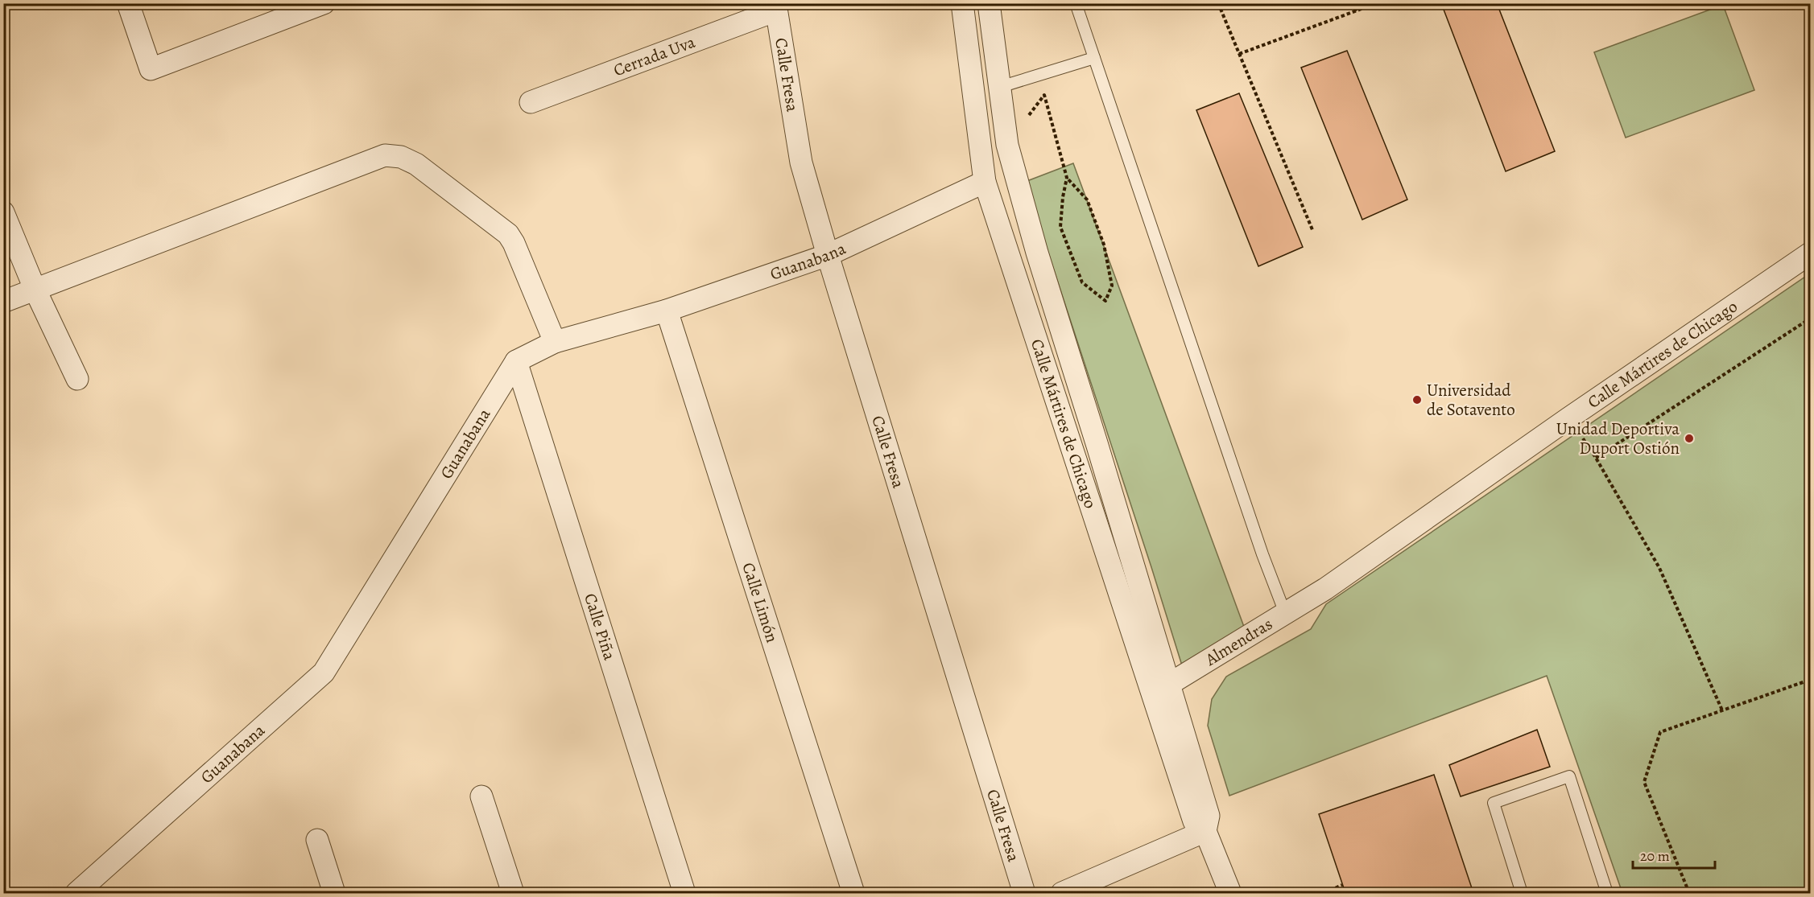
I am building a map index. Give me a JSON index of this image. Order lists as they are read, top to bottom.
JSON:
{
  "streets": {
    "street": [
      "Cerrada Uva",
      "Calle Fresa",
      "Guanabana",
      "Calle Mártires de Chicago",
      "Calle Limón",
      "Calle Piña",
      "Almendras"
    ]
  },
  "crossings": [
    ["Cerrada Uva", "Calle Fresa"],
    ["Calle Fresa", "Guanabana"],
    ["Guanabana", "Calle Mártires de Chicago"],
    ["Guanabana", "Calle Limón"],
    ["Guanabana", "Calle Piña"],
    ["Calle Mártires de Chicago", "Almendras"]
  ],
  "places": ["Universidad de Sotavento", "Unidad Deportiva Duport Ostión"],
  "scale_bar": "20 m"
}
